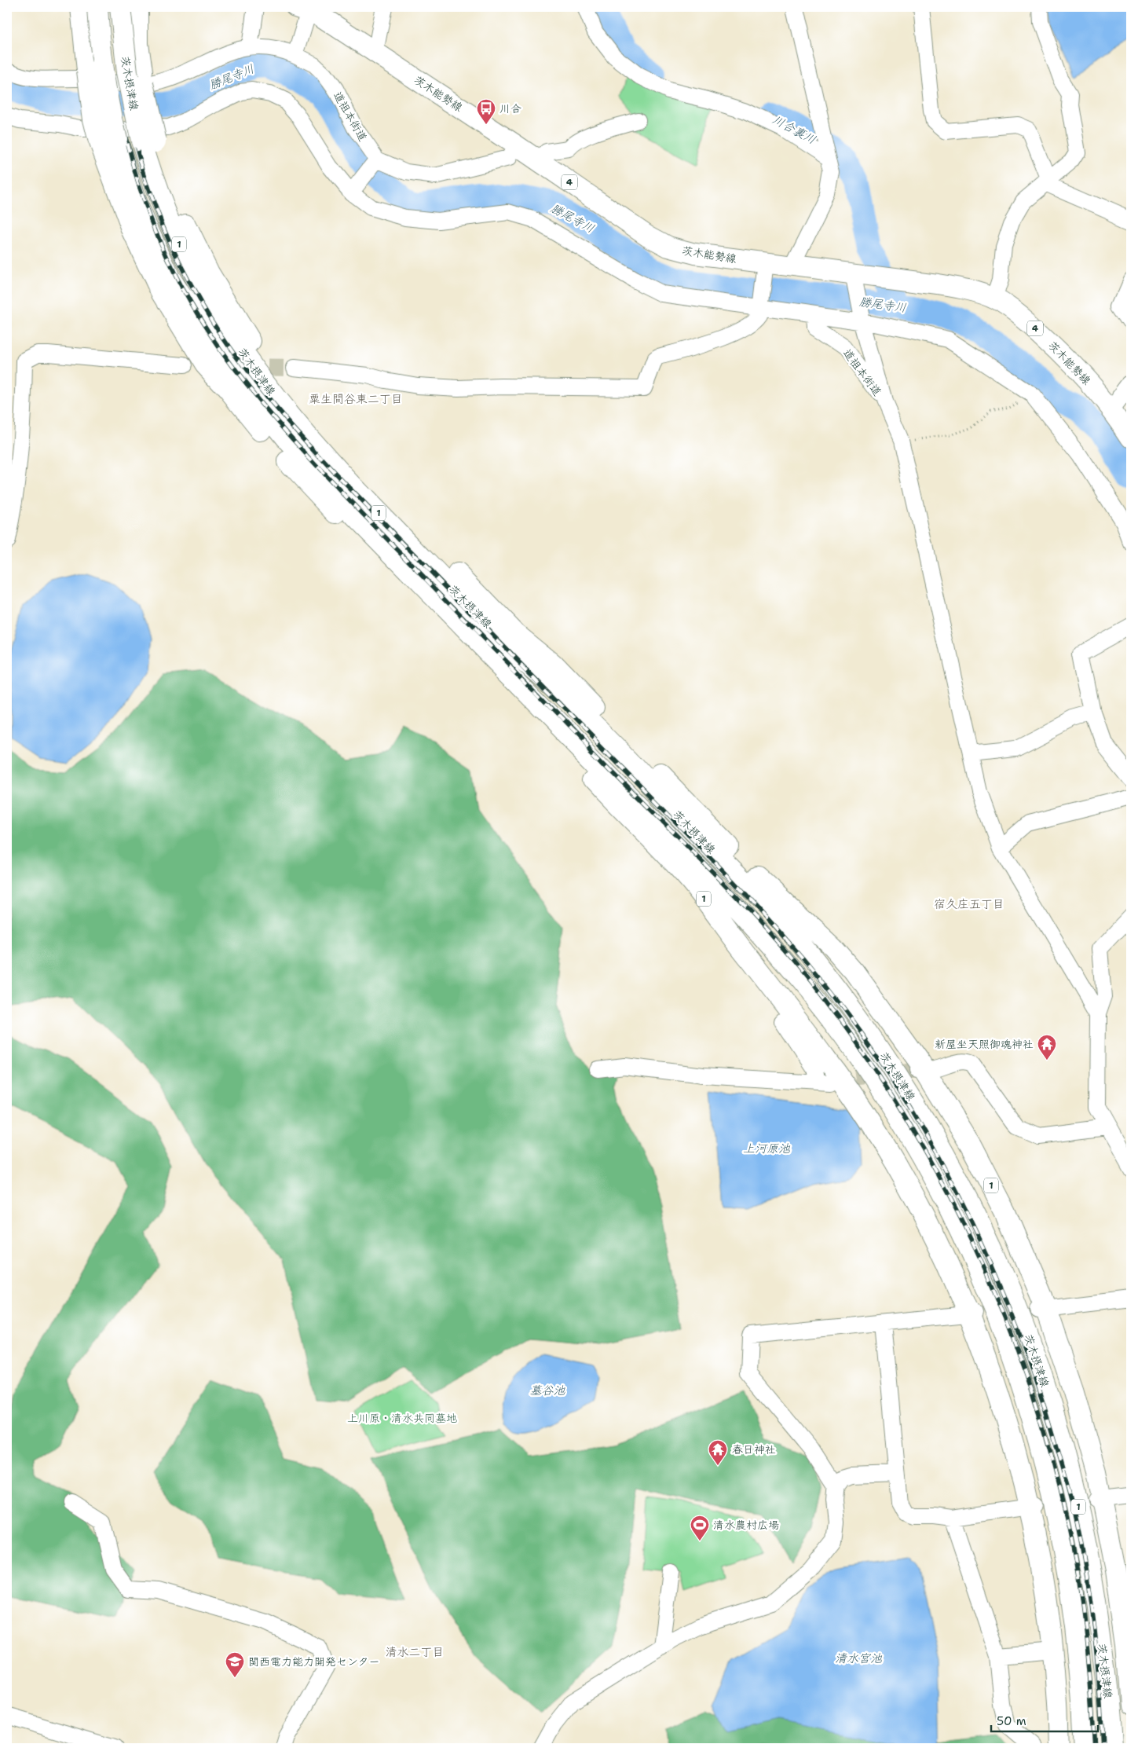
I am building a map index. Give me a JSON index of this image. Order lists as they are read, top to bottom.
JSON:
{
  "streets": {
    "main road": [
      "茨木摂津線",
      "茨木能勢線",
      "4",
      "1"
    ],
    "street": ["道祖本街道"]
  },
  "crossings": [
    ["茨木摂津線", "1"]
  ],
  "districts": ["粟生間谷東二丁目", "宿久庄五丁目", "清水二丁目"],
  "water": [
    "勝尾寺川",
    "川合裏川",
    "上河原池",
    "墓谷池",
    "清水宮池"
  ],
  "parks": ["上川原・清水共同墓地"],
  "places": {
    "bus stop": ["川合"],
    "temple": ["新屋坐天照御魂神社", "春日神社"],
    "sports": ["清水農村広場"],
    "school or university": ["関西電力能力開発センター"]
  },
  "scale_bar": "50 m"
}
